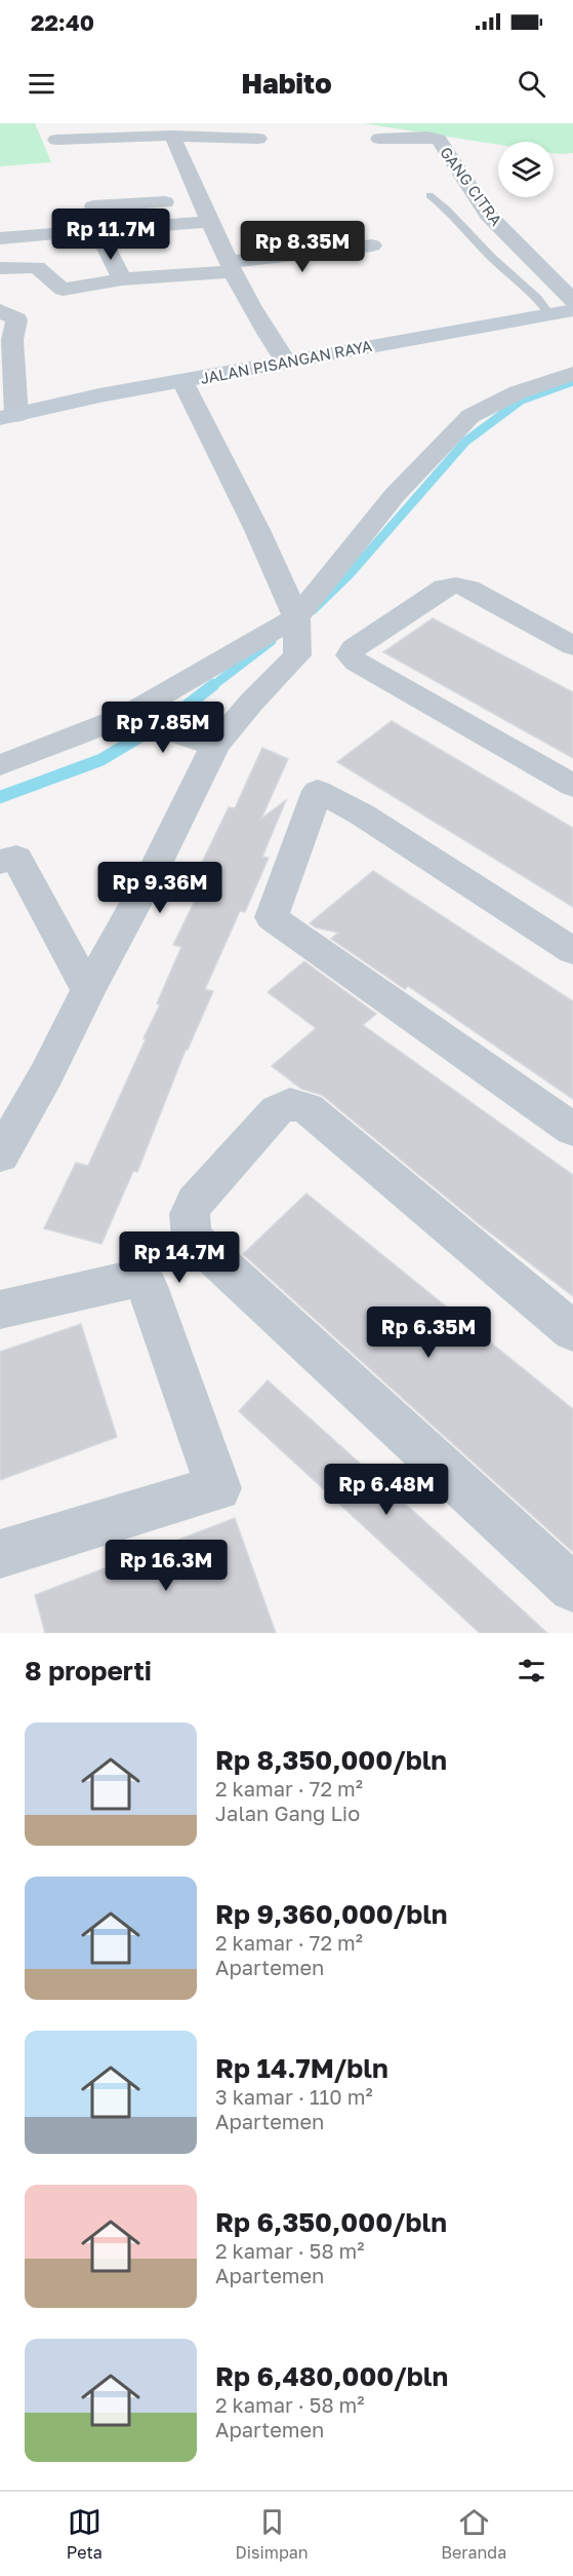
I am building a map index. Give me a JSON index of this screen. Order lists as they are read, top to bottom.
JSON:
{
  "streets": {
    "street": ["GANG CITRA", "JALAN PISANGAN RAYA"]
  },
  "page": {
    "status": "22:40",
    "header": "Habito",
    "price": [
      "Rp 11.7M",
      "Rp 8.35M",
      "Rp 7.85M",
      "Rp 9.36M",
      "Rp 14.7M",
      "Rp 6.35M",
      "Rp 6.48M",
      "Rp 16.3M"
    ],
    "heading": "8 properti",
    "list": [
      {
        "name": "Rp 8,350,000/bln",
        "note": "2 kamar · 72 m² · Jalan Gang Lio"
      },
      {
        "name": "Rp 9,360,000/bln",
        "note": "2 kamar · 72 m² · Apartemen"
      },
      {
        "name": "Rp 14.7M/bln",
        "note": "3 kamar · 110 m² · Apartemen"
      },
      {
        "name": "Rp 6,350,000/bln",
        "note": "2 kamar · 58 m² · Apartemen"
      },
      {
        "name": "Rp 6,480,000/bln",
        "note": "2 kamar · 58 m² · Apartemen"
      }
    ],
    "tabs": ["Peta", "Disimpan", "Beranda"]
  }
}
